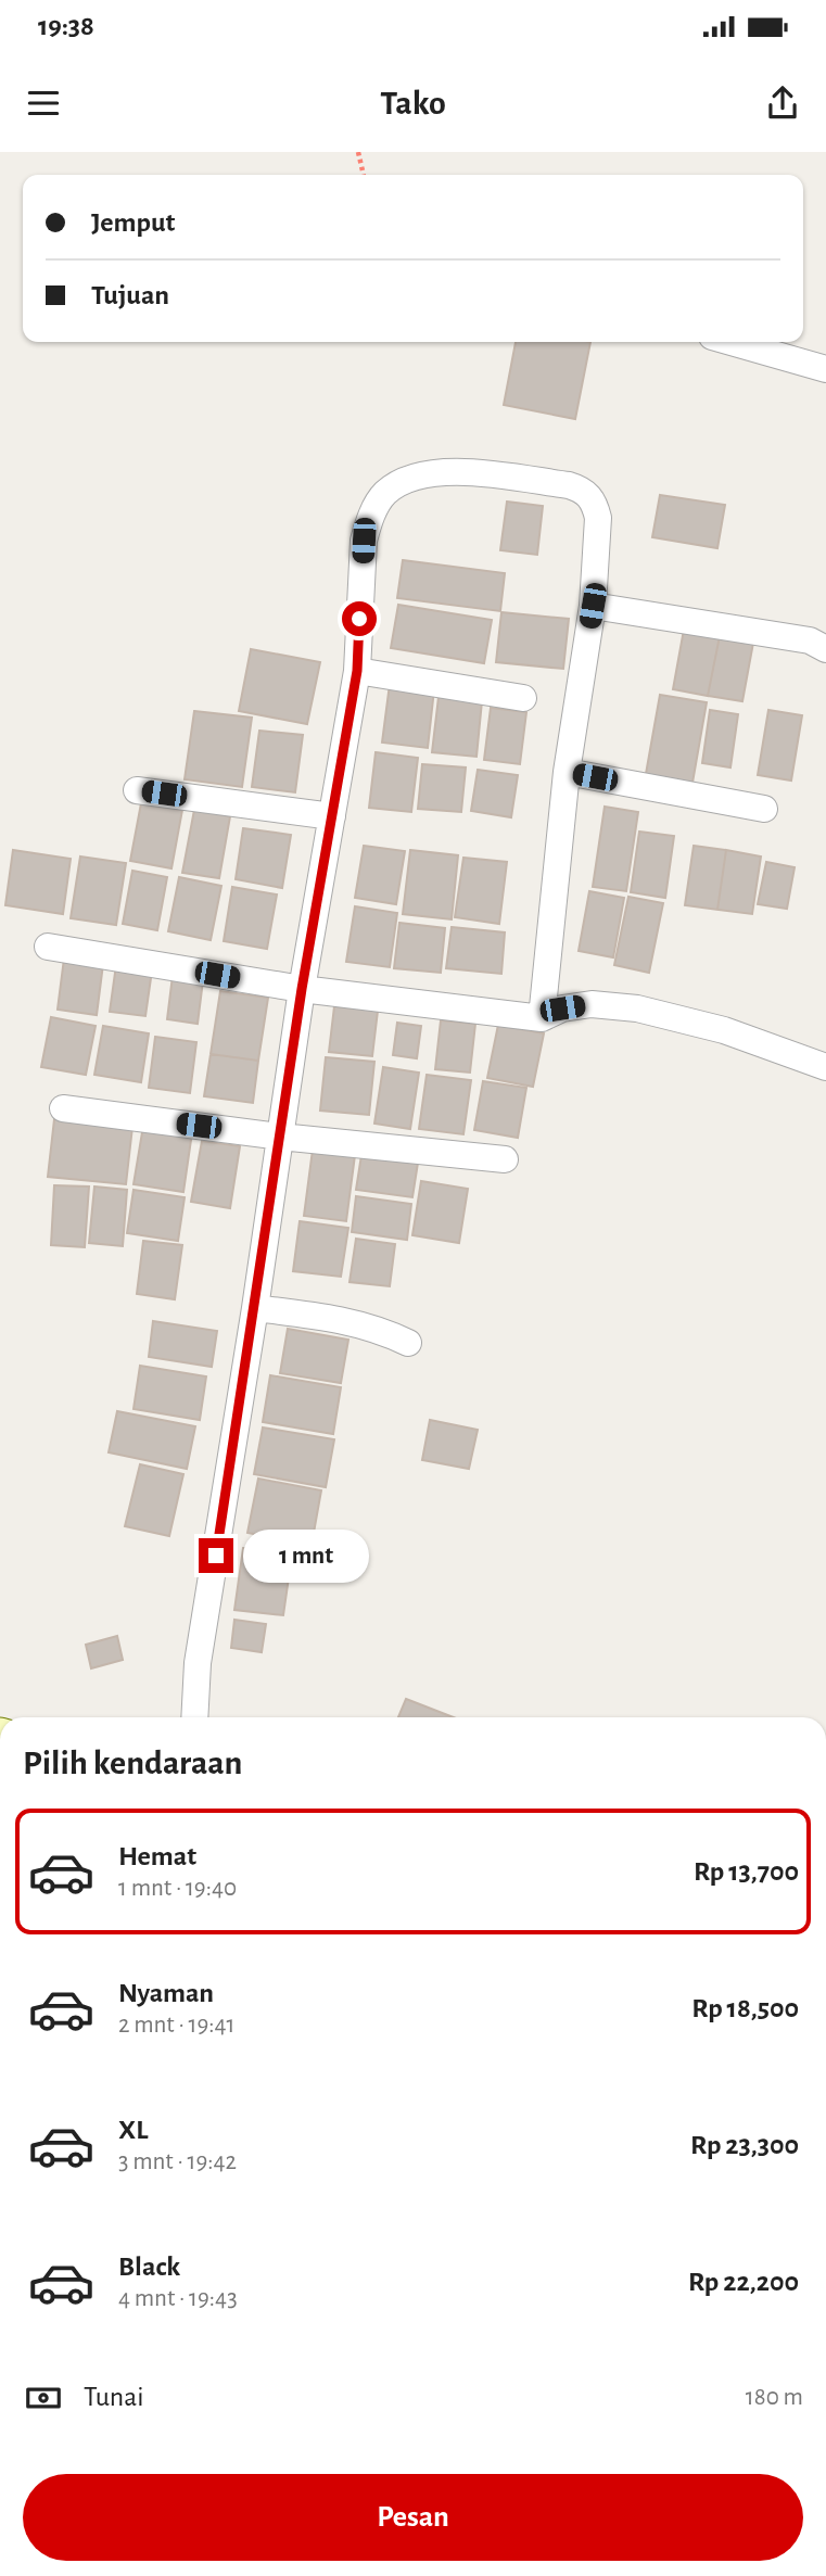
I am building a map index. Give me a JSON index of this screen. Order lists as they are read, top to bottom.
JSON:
{
  "page": {
    "status": "19:38",
    "header": "Tako",
    "banner": ["Jemput", "Tujuan"],
    "bubble": "1 mnt",
    "heading": "Pilih kendaraan",
    "list": [
      {
        "name": "Hemat",
        "note": "1 mnt · 19:40",
        "value": "Rp 13,700"
      },
      {
        "name": "Nyaman",
        "note": "2 mnt · 19:41",
        "value": "Rp 18,500"
      },
      {
        "name": "XL",
        "note": "3 mnt · 19:42",
        "value": "Rp 23,300"
      },
      {
        "name": "Black",
        "note": "4 mnt · 19:43",
        "value": "Rp 22,200"
      }
    ],
    "pay": ["Tunai", "180 m"],
    "buttons": "Pesan"
  }
}
